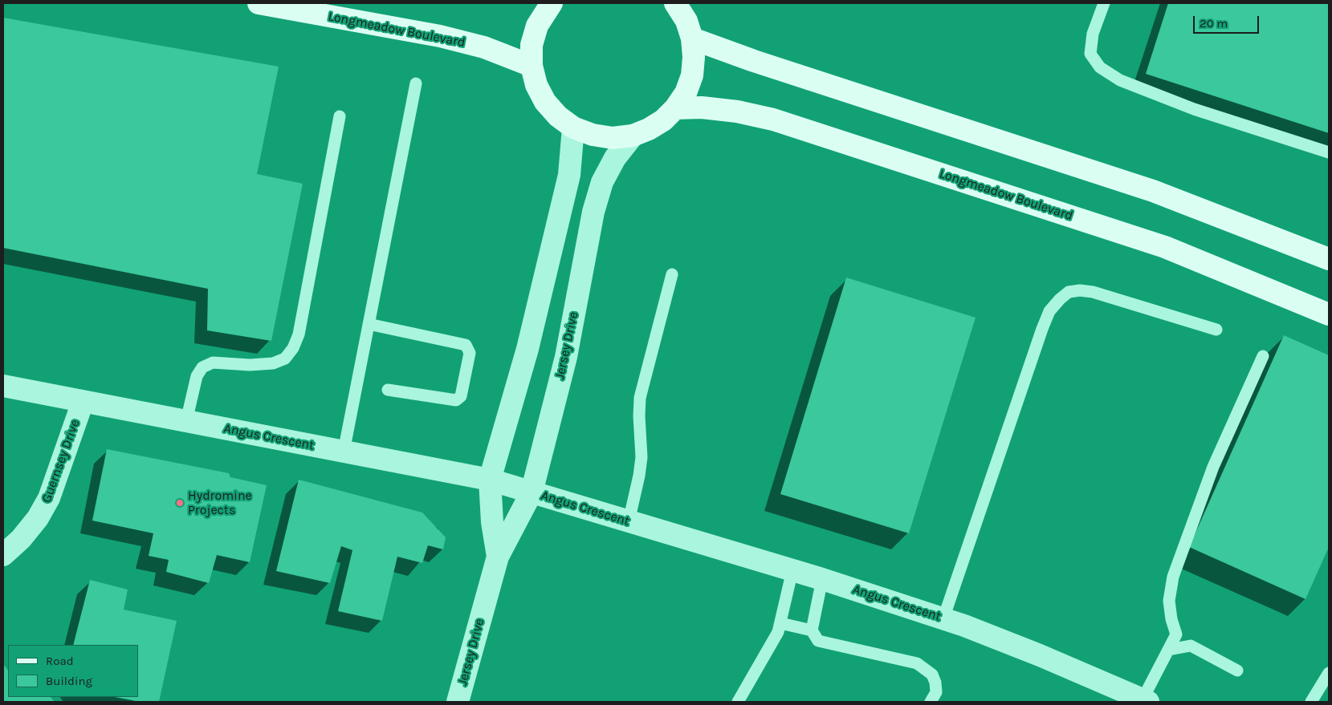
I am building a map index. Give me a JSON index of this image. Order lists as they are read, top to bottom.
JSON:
{
  "streets": {
    "main road": ["Longmeadow Boulevard"],
    "street": ["Jersey Drive", "Angus Crescent", "Guernsey Drive"]
  },
  "crossings": [
    ["Jersey Drive", "Angus Crescent"],
    ["Angus Crescent", "Guernsey Drive"]
  ],
  "places": ["Hydromine Projects"],
  "legend": ["Road", "Building"],
  "scale_bar": "20 m"
}
